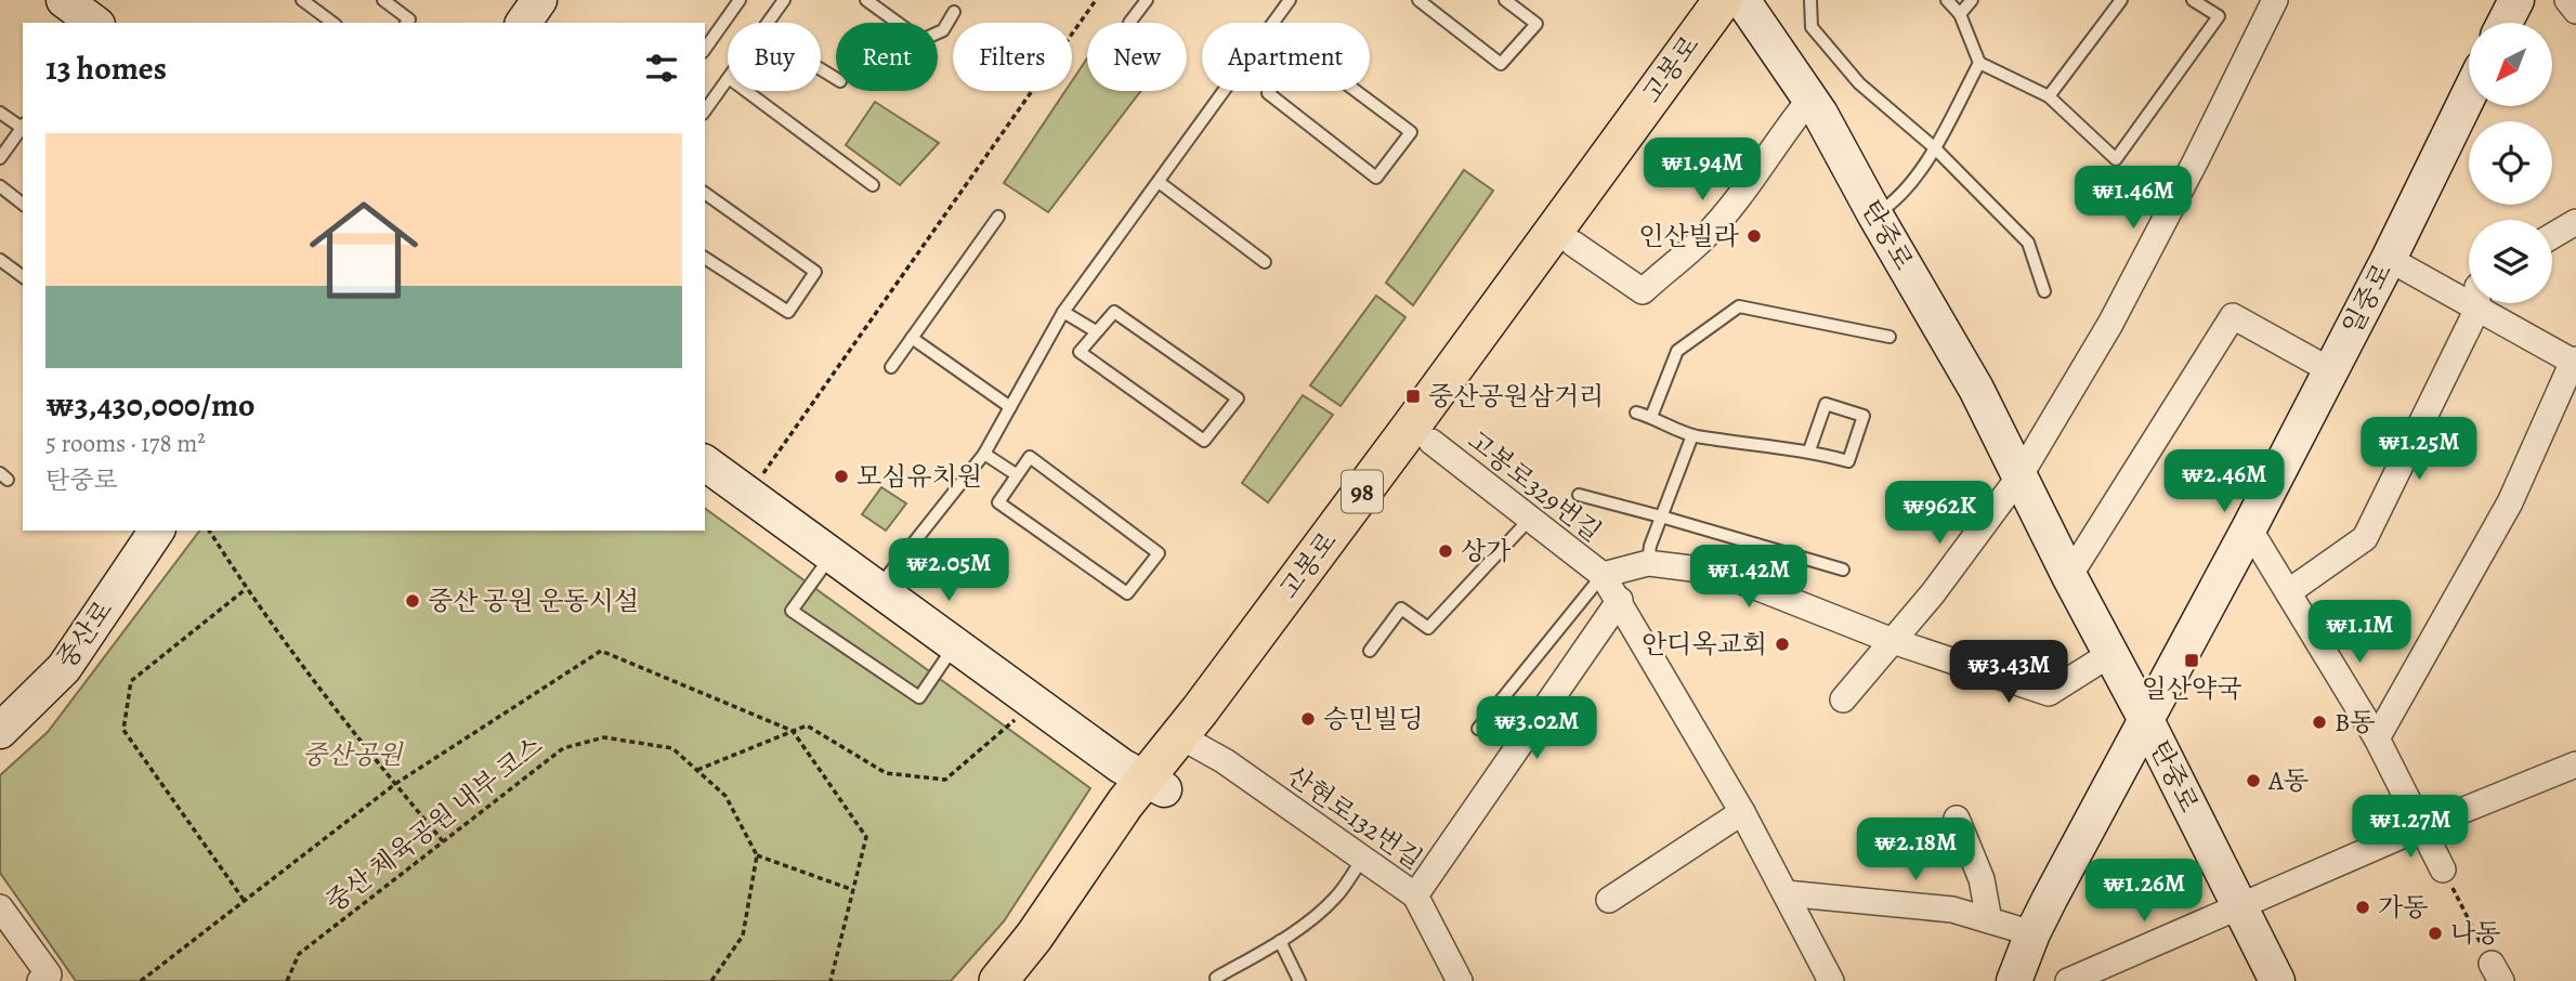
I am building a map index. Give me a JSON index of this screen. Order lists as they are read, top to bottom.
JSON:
{
  "streets": {
    "main road": ["고봉로", "98"],
    "street": [
      "탄중로",
      "일중로",
      "고봉로329번길",
      "중산로",
      "산현로132번길"
    ],
    "path": ["중산 체육공원 내부 코스"]
  },
  "crossings": [
    ["고봉로", "탄중로"],
    ["고봉로", "고봉로329번길"],
    ["고봉로", "산현로132번길"],
    ["탄중로", "일중로"]
  ],
  "parks": ["중산공원"],
  "places": {
    "other": [
      "인산빌라",
      "모심유치원",
      "상가",
      "중산 공원 운동시설",
      "안디옥교회",
      "승민빌딩",
      "B동",
      "A동",
      "가동",
      "나동"
    ],
    "transit": ["중산공원삼거리", "일산약국"]
  },
  "north": "bottom left",
  "page": {
    "chip": [
      "Buy",
      "Rent",
      "Filters",
      "New",
      "Apartment"
    ],
    "heading": "13 homes",
    "list": [
      {
        "name": "₩3,430,000/mo",
        "note": "5 rooms · 178 m² · 탄중로"
      }
    ],
    "price": [
      "₩1.94M",
      "₩1.46M",
      "₩1.25M",
      "₩2.46M",
      "₩962K",
      "₩2.05M",
      "₩1.42M",
      "₩1.1M",
      "₩3.43M",
      "₩3.02M",
      "₩1.27M",
      "₩2.18M",
      "₩1.26M"
    ]
  }
}
